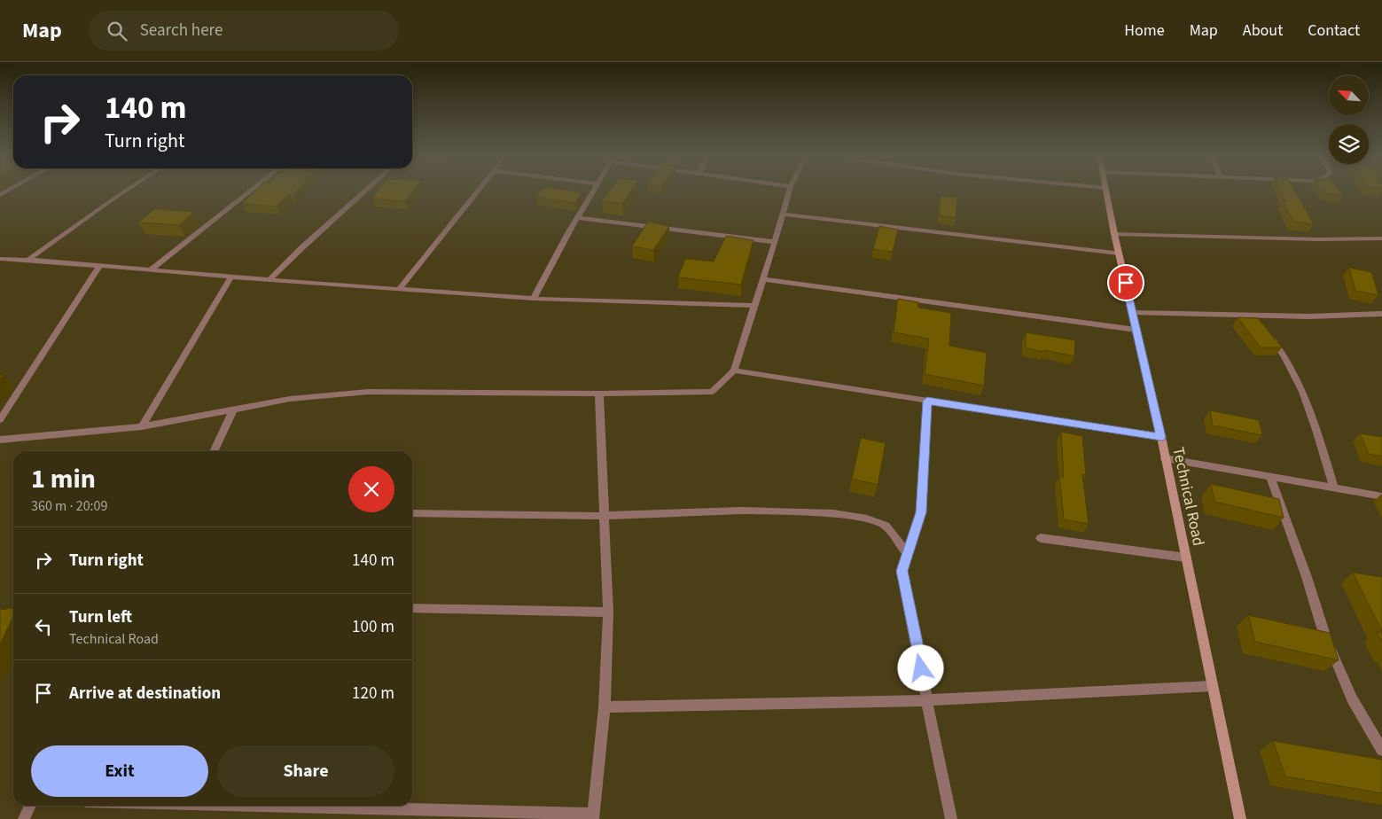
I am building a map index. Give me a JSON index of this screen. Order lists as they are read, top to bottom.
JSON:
{
  "streets": {
    "street": ["Technical Road"]
  },
  "north": "top left",
  "page": {
    "header": "Map",
    "search": "Search here",
    "nav": [
      "Home",
      "Map",
      "About",
      "Contact"
    ],
    "turn": ["140 m", "Turn right"],
    "heading": ["1 min", "360 m · 20:09"],
    "list": [
      {
        "name": "Turn right",
        "value": "140 m"
      },
      {
        "name": "Turn left",
        "note": "Technical Road",
        "value": "100 m"
      },
      {
        "name": "Arrive at destination",
        "value": "120 m"
      }
    ],
    "buttons": ["Exit", "Share"]
  }
}
